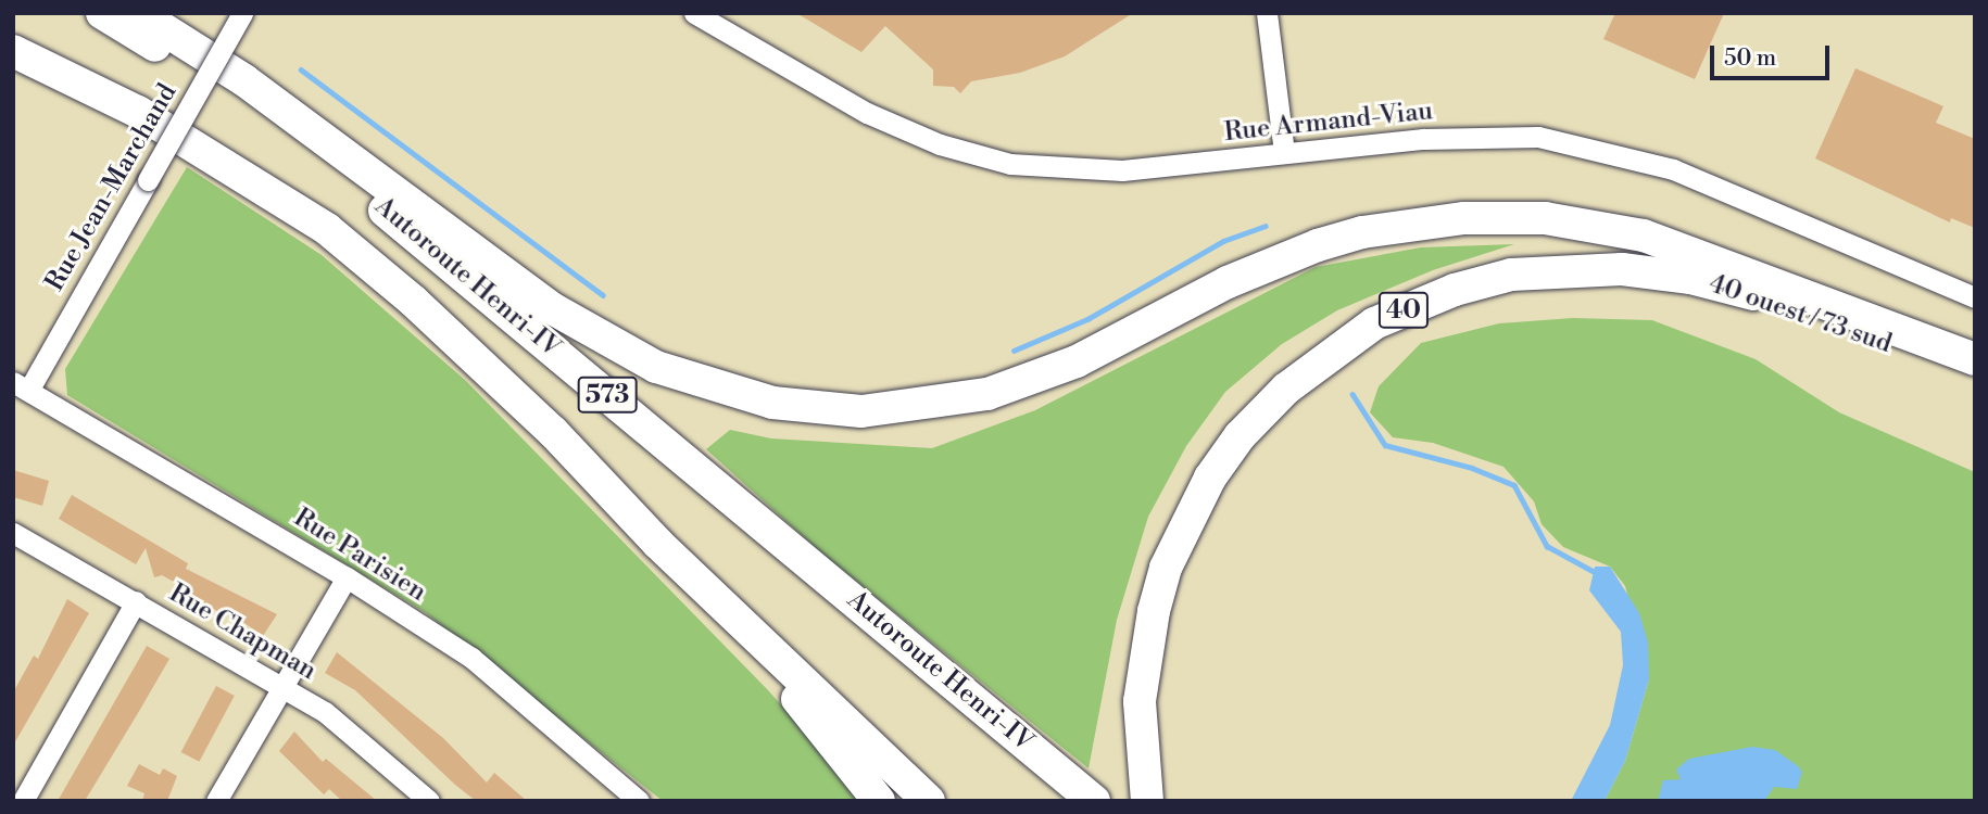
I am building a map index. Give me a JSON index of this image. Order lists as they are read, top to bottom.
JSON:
{
  "streets": {
    "highway": [
      "Autoroute Henri-IV",
      "40",
      "40 ouest / 73 sud",
      "573"
    ],
    "street": [
      "Rue Armand-Viau",
      "Rue Jean-Marchand",
      "Rue Parisien",
      "Rue Chapman"
    ]
  },
  "crossings": [
    ["Rue Jean-Marchand", "Rue Parisien"]
  ],
  "scale_bar": "50 m"
}
